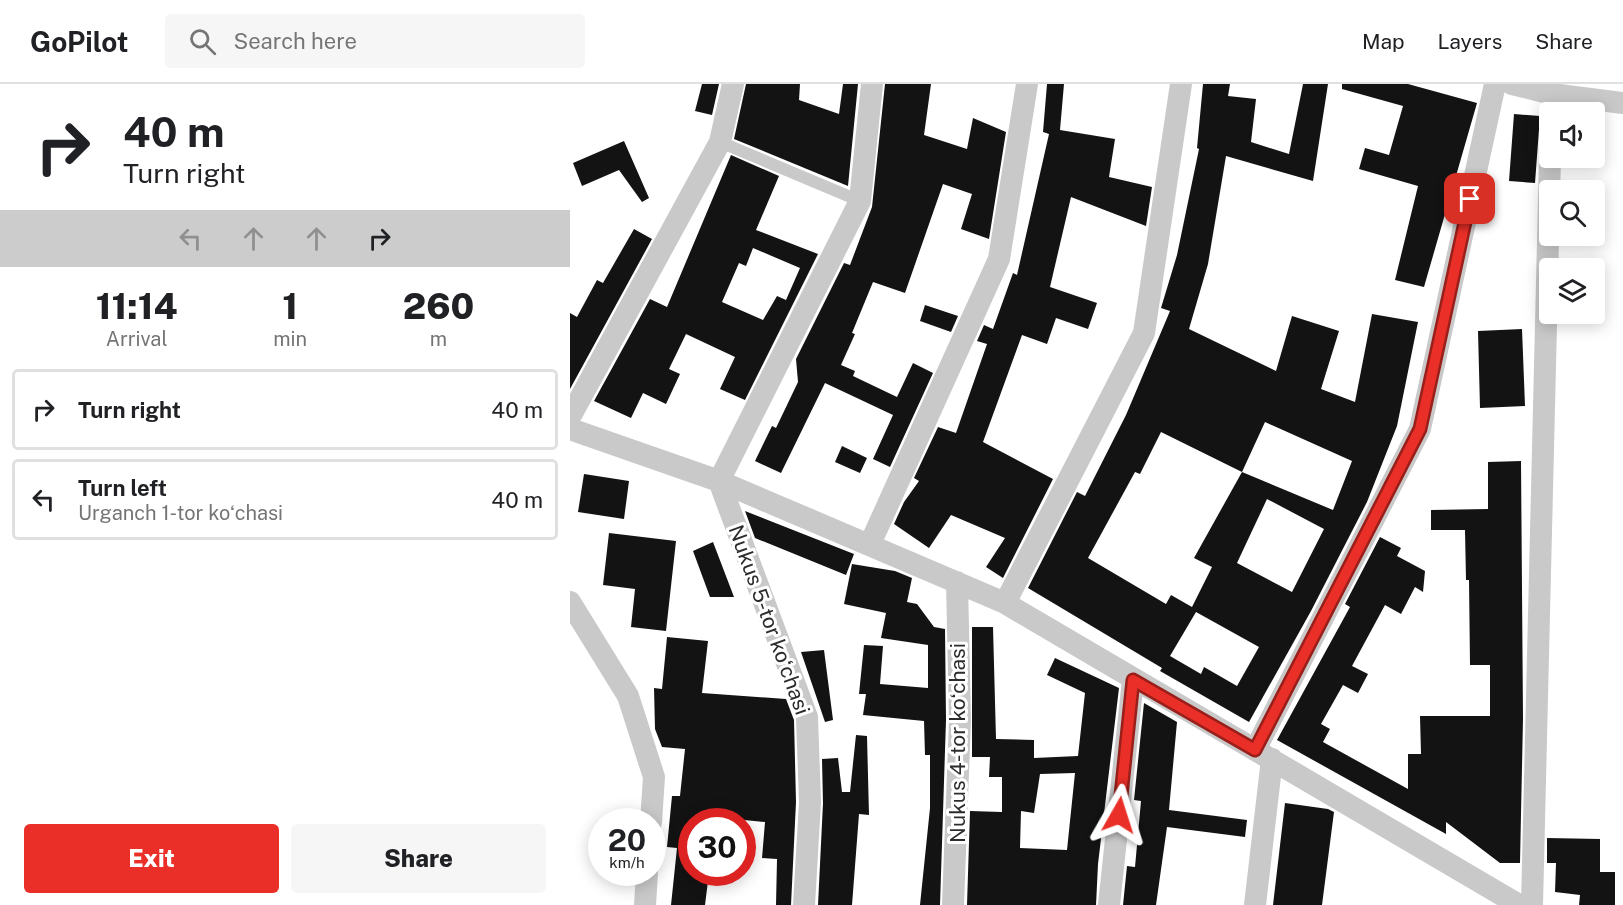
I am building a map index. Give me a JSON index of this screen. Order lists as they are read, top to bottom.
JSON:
{
  "streets": {
    "street": ["Nukus 5-tor koʻchasi", "Nukus 4-tor koʻchasi"]
  },
  "page": {
    "header": "GoPilot",
    "search": "Search here",
    "nav": ["Map", "Layers", "Share"],
    "turn": ["40 m", "Turn right"],
    "eta": [
      "11:14",
      "Arrival",
      "1",
      "min",
      "260",
      "m"
    ],
    "list": [
      {
        "name": "Turn right",
        "value": "40 m"
      },
      {
        "name": "Turn left",
        "note": "Urganch 1-tor koʻchasi",
        "value": "40 m"
      }
    ],
    "speed": "20 km/h",
    "limit": "30",
    "buttons": ["Exit", "Share"]
  }
}
